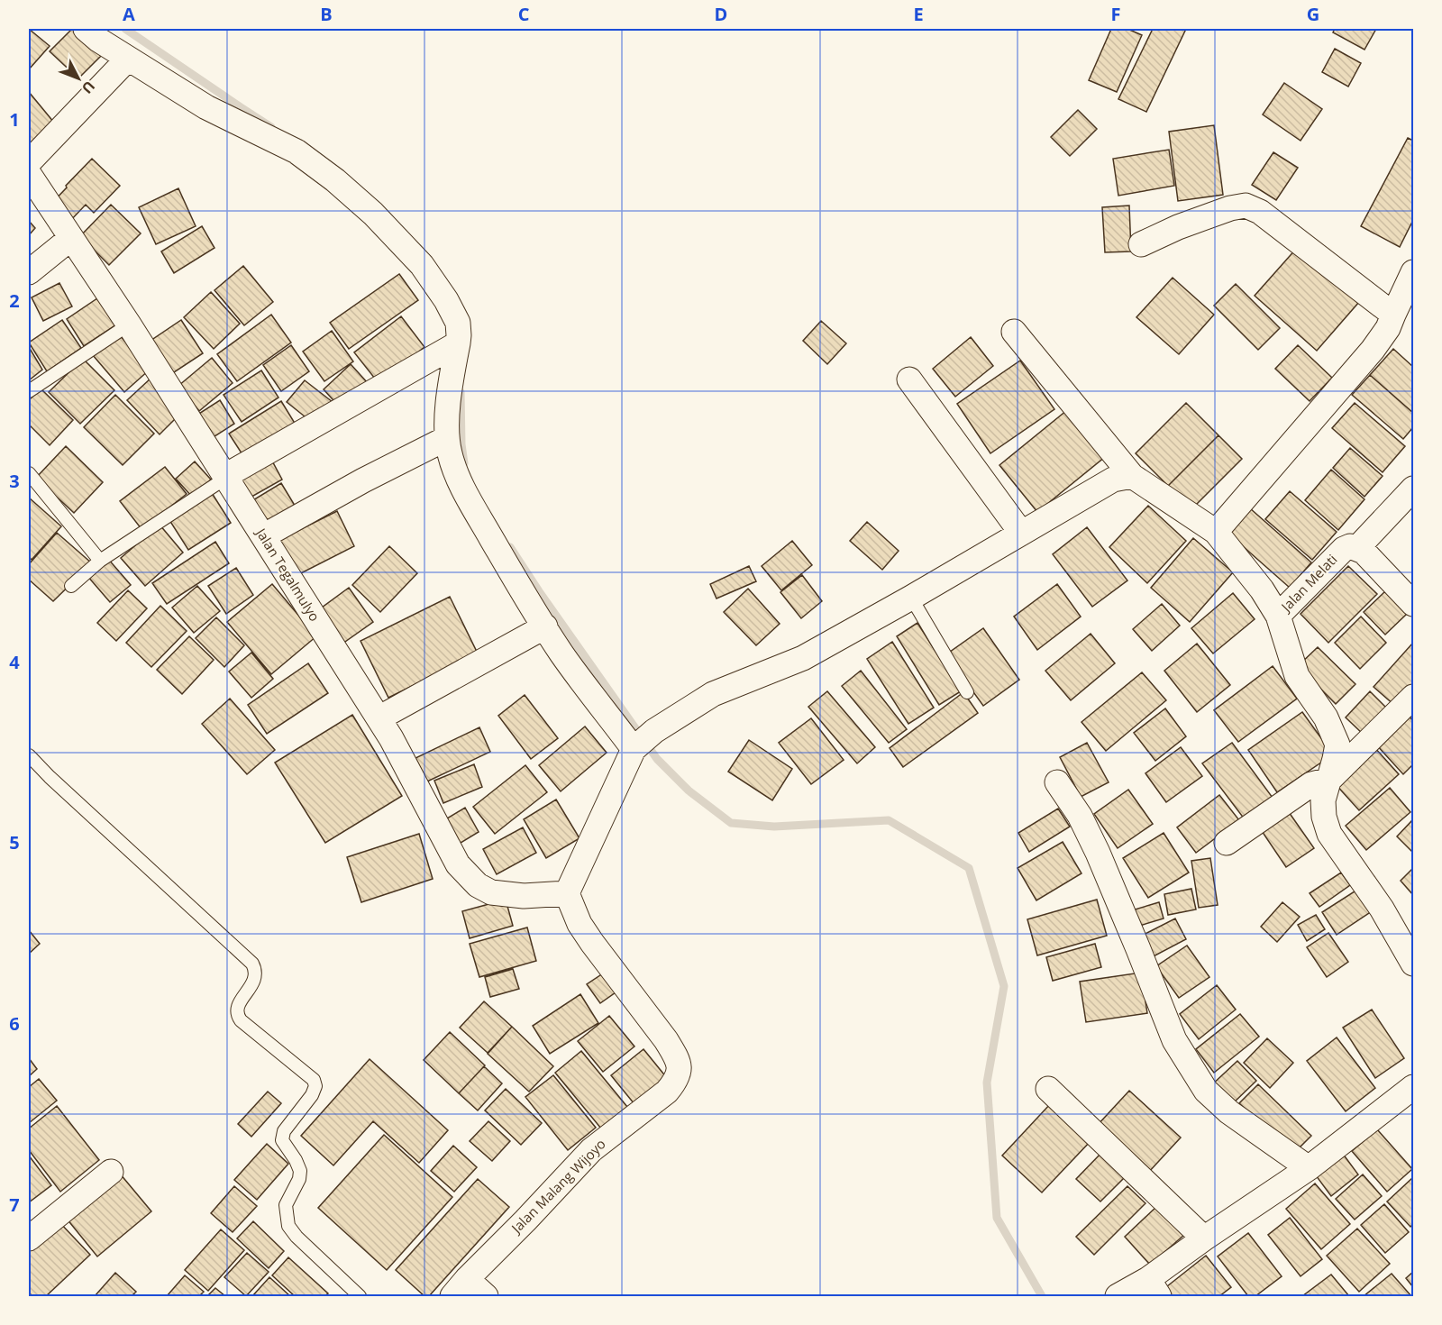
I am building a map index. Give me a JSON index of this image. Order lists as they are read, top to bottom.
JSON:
{
  "streets": {
    "street": ["Jalan Tegalmulyo", "Jalan Melati", "Jalan Malang Wijoyo"]
  },
  "crossings": [
    ["Jalan Tegalmulyo", "Jalan Malang Wijoyo"]
  ],
  "north": "bottom right",
  "grid": {
    "columns": [
      "A",
      "B",
      "C",
      "D",
      "E",
      "F",
      "G"
    ],
    "rows": [
      "1",
      "2",
      "3",
      "4",
      "5",
      "6",
      "7"
    ]
  }
}
